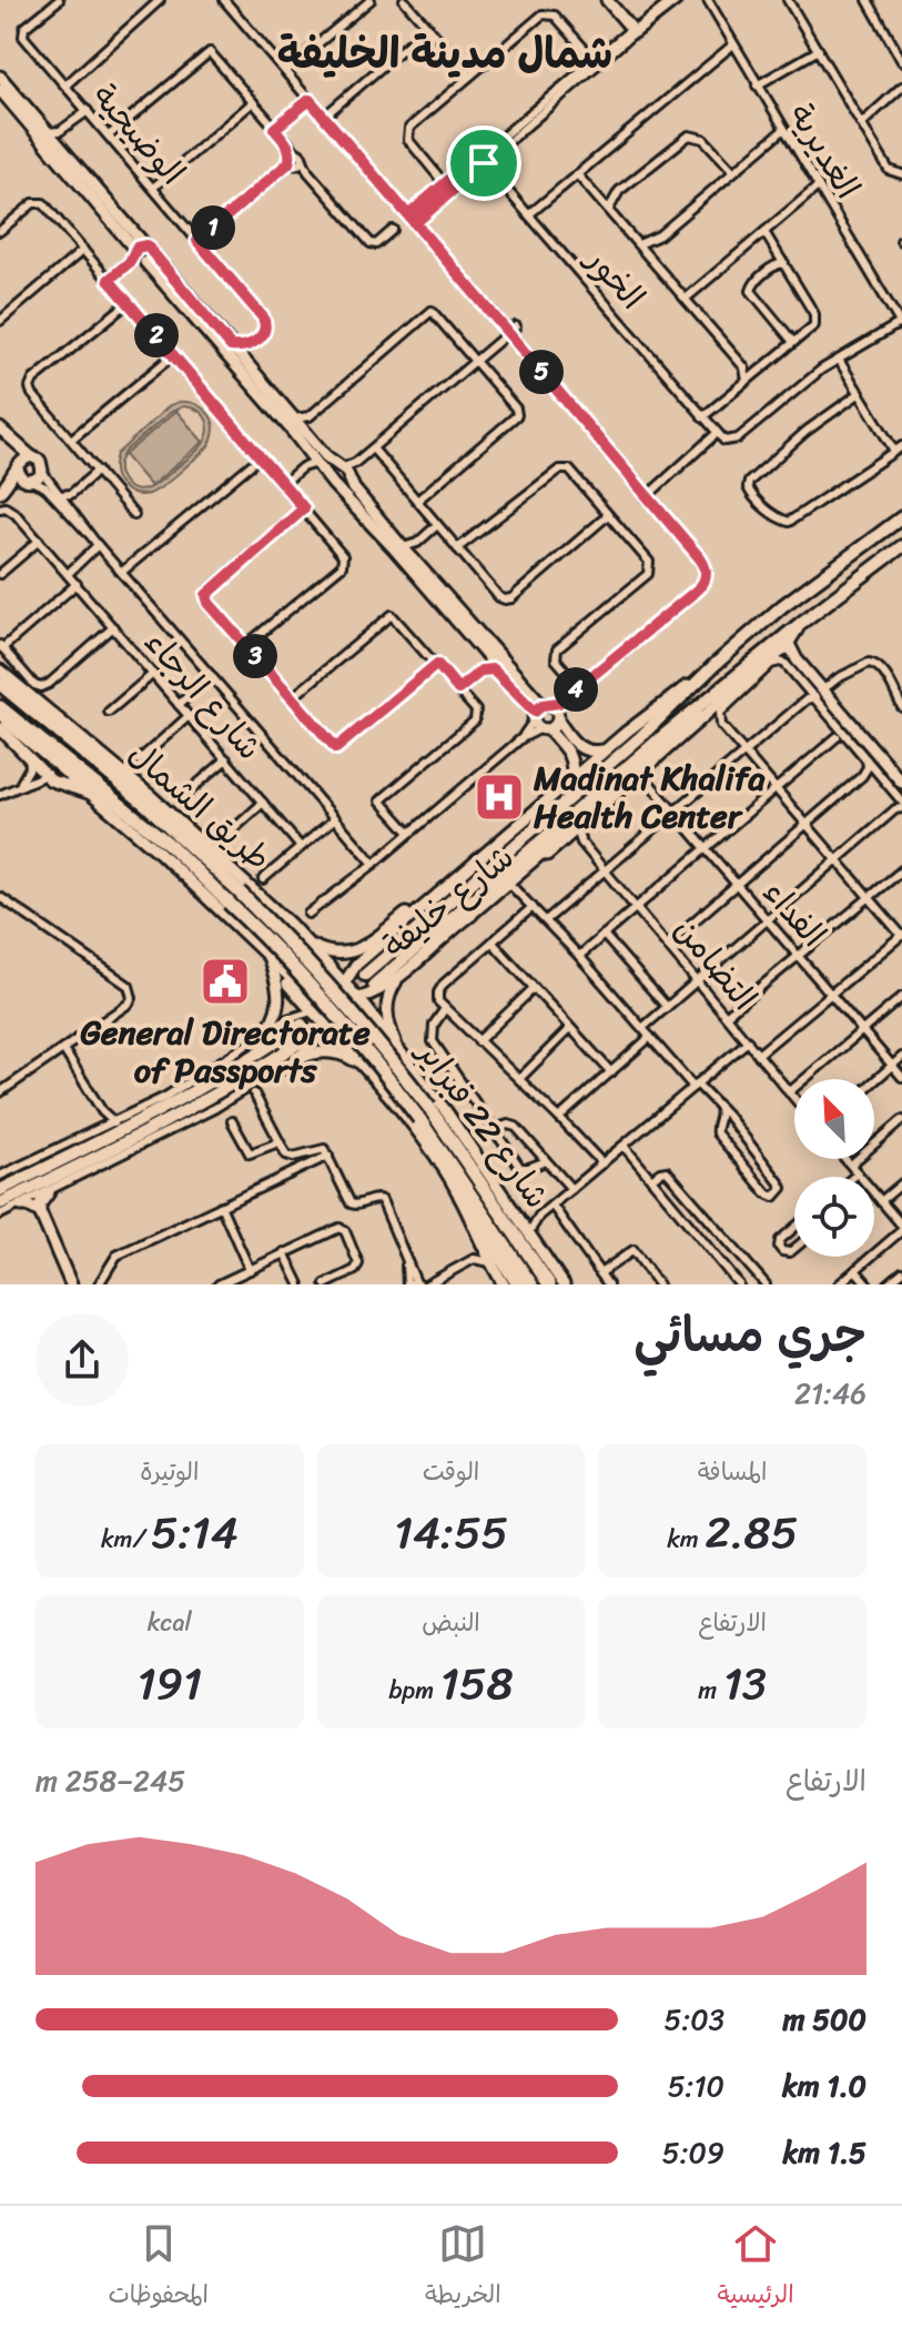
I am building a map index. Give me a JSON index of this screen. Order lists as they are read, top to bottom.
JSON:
{
  "streets": {
    "highway": ["طريق الشمال", "شارع 22 فبراير"],
    "main road": ["شارع خليفة"],
    "street": [
      "الوضيحية",
      "الغديرية",
      "الخور",
      "شارع الرجاء",
      "الفداء",
      "التضامن"
    ]
  },
  "crossings": [
    ["طريق الشمال", "شارع خليفة"],
    ["طريق الشمال", "شارع 22 فبراير"],
    ["شارع خليفة", "الفداء"],
    ["شارع خليفة", "التضامن"],
    ["شارع خليفة", "شارع 22 فبراير"]
  ],
  "districts": ["شمال مدينة الخليفة"],
  "places": {
    "hospital": ["Madinat Khalifa Health Center"],
    "public building": ["General Directorate of Passports"]
  },
  "north": "top left",
  "page": {
    "pins": [
      "1",
      "2",
      "5",
      "3",
      "4"
    ],
    "heading": ["جري مسائي", "21:46"],
    "stats": [
      ["المسافة", "2.85 km"],
      ["الوقت", "14:55"],
      ["الوتيرة", "5:14 /km"],
      ["الارتفاع", "13 m"],
      ["النبض", "158 bpm"],
      ["kcal", "191"]
    ],
    "chart": ["الارتفاع", "245–258 m"],
    "list": [
      {
        "name": "500 m",
        "note": "5:03"
      },
      {
        "name": "1.0 km",
        "note": "5:10"
      },
      {
        "name": "1.5 km",
        "note": "5:09"
      }
    ],
    "tabs": ["الرئيسية", "الخريطة", "المحفوظات"]
  }
}
